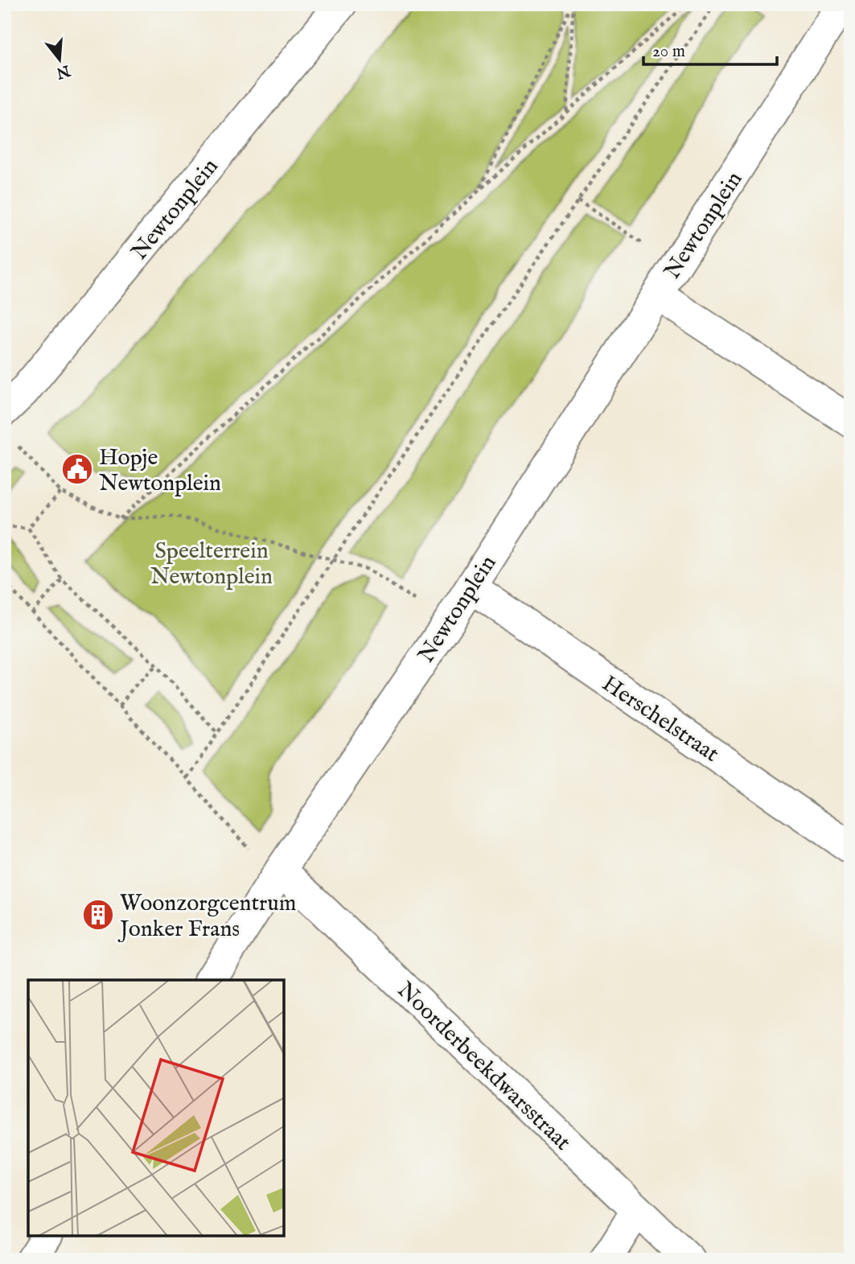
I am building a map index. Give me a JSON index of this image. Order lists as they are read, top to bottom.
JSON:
{
  "streets": {
    "street": ["Newtonplein", "Herschelstraat", "Noorderbeekdwarsstraat"]
  },
  "crossings": [
    ["Newtonplein", "Herschelstraat"],
    ["Newtonplein", "Noorderbeekdwarsstraat"]
  ],
  "parks": ["Speelterrein Newtonplein"],
  "places": {
    "public building": ["Hopje Newtonplein"],
    "building": ["Woonzorgcentrum Jonker Frans"]
  },
  "scale_bar": "20 m",
  "north": "bottom"
}
